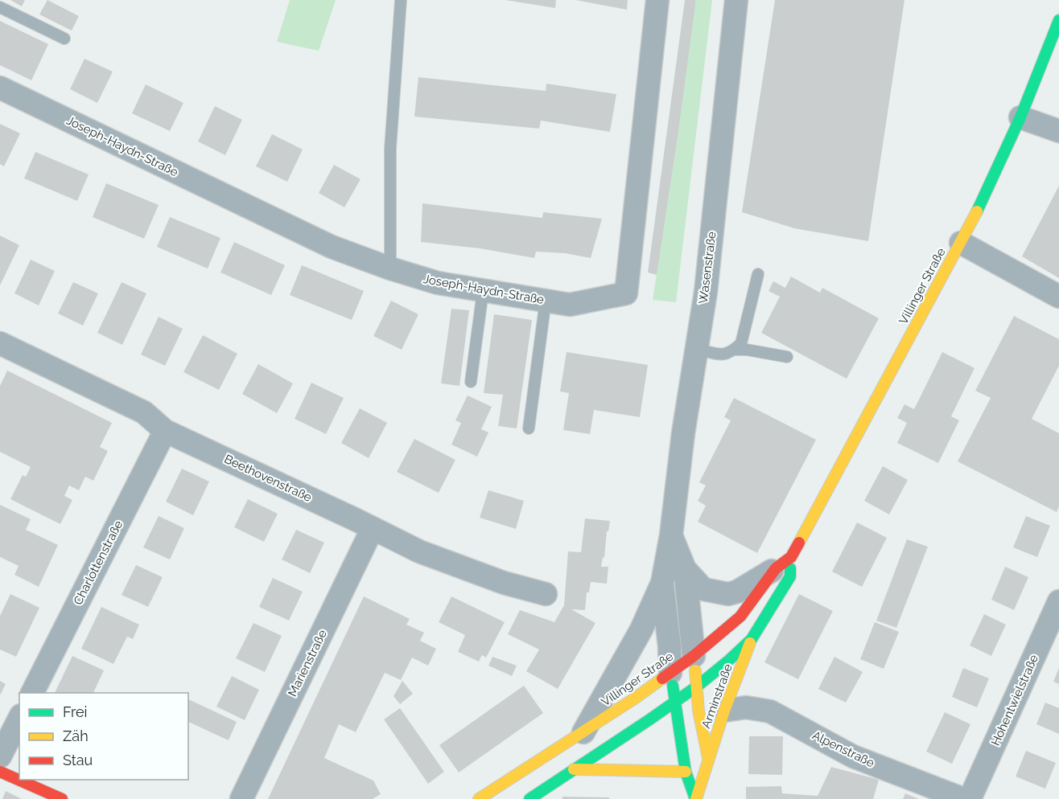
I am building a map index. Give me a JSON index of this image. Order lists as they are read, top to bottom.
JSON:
{
  "streets": {
    "main road": ["Villinger Straße", "Arminstraße"],
    "street": [
      "Joseph-Haydn-Straße",
      "Wasenstraße",
      "Beethovenstraße",
      "Charlottenstraße",
      "Marienstraße",
      "Hohentwielstraße",
      "Alpenstraße"
    ]
  },
  "crossings": [
    ["Wasenstraße", "Villinger Straße"],
    ["Wasenstraße", "Arminstraße"],
    ["Villinger Straße", "Arminstraße"],
    ["Beethovenstraße", "Charlottenstraße"],
    ["Beethovenstraße", "Marienstraße"],
    ["Arminstraße", "Alpenstraße"]
  ],
  "legend": ["Frei", "Zäh", "Stau"]
}
